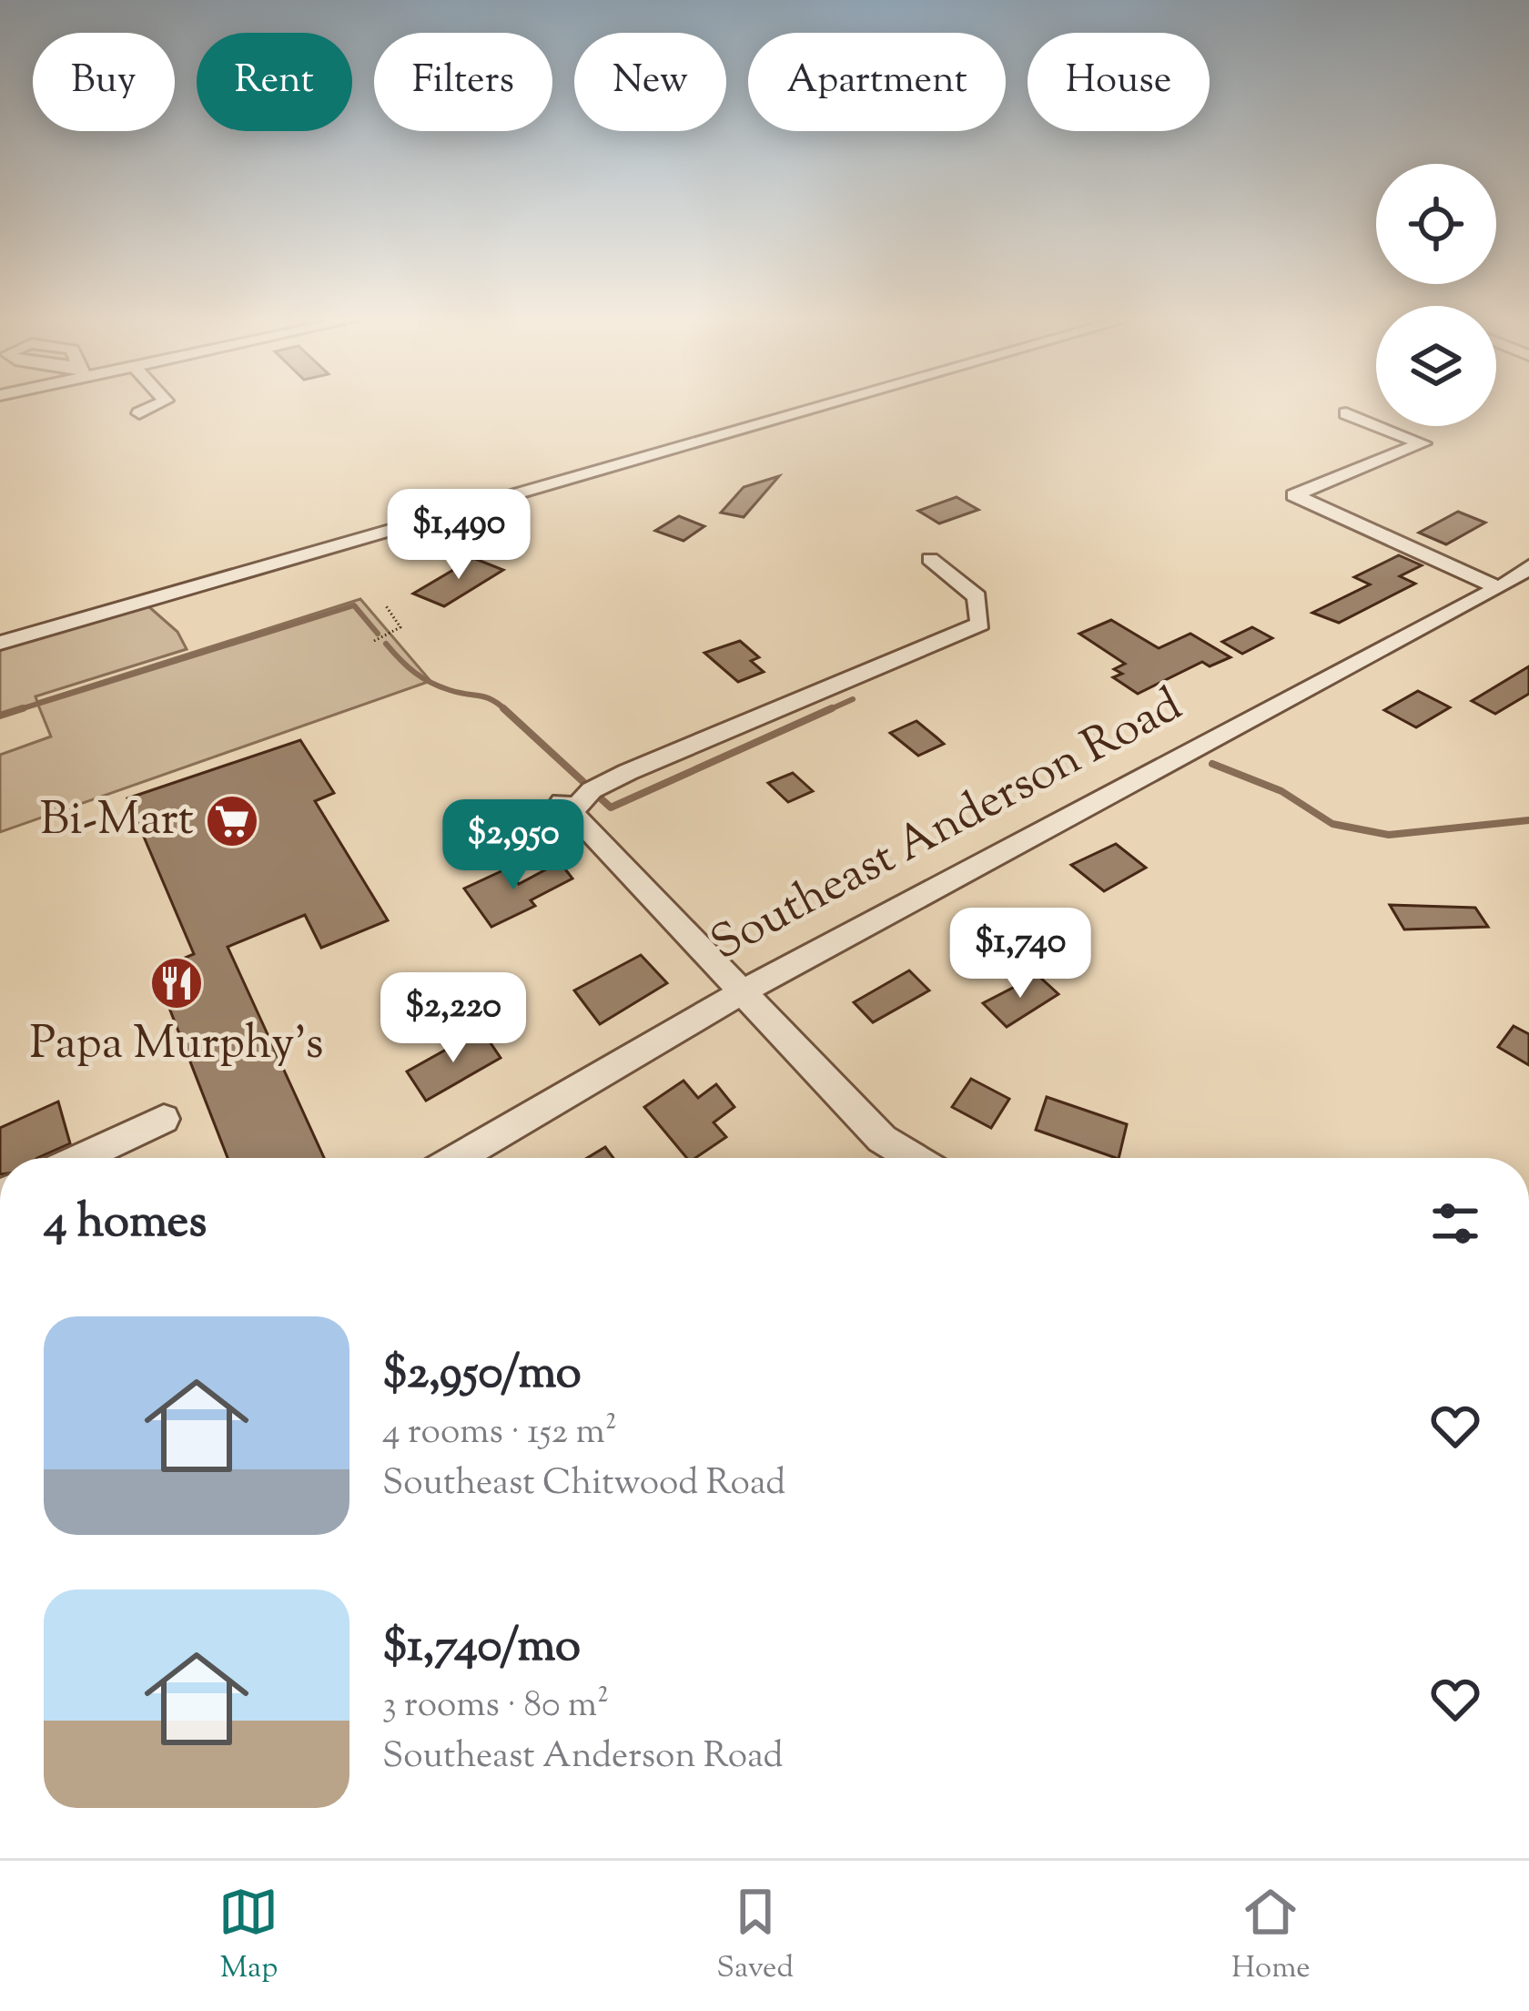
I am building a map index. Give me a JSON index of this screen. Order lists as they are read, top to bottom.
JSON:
{
  "streets": {
    "street": ["Southeast Anderson Road"]
  },
  "places": {
    "supermarket": ["Bi-Mart"],
    "restaurant": ["Papa Murphy's"]
  },
  "page": {
    "chip": [
      "Buy",
      "Rent",
      "Filters",
      "New",
      "Apartment",
      "House"
    ],
    "price": [
      "$1,490",
      "$2,950",
      "$1,740",
      "$2,220"
    ],
    "heading": "4 homes",
    "list": [
      {
        "name": "$2,950/mo",
        "note": "4 rooms · 152 m² · Southeast Chitwood Road"
      },
      {
        "name": "$1,740/mo",
        "note": "3 rooms · 80 m² · Southeast Anderson Road"
      }
    ],
    "tabs": ["Map", "Saved", "Home"]
  }
}
